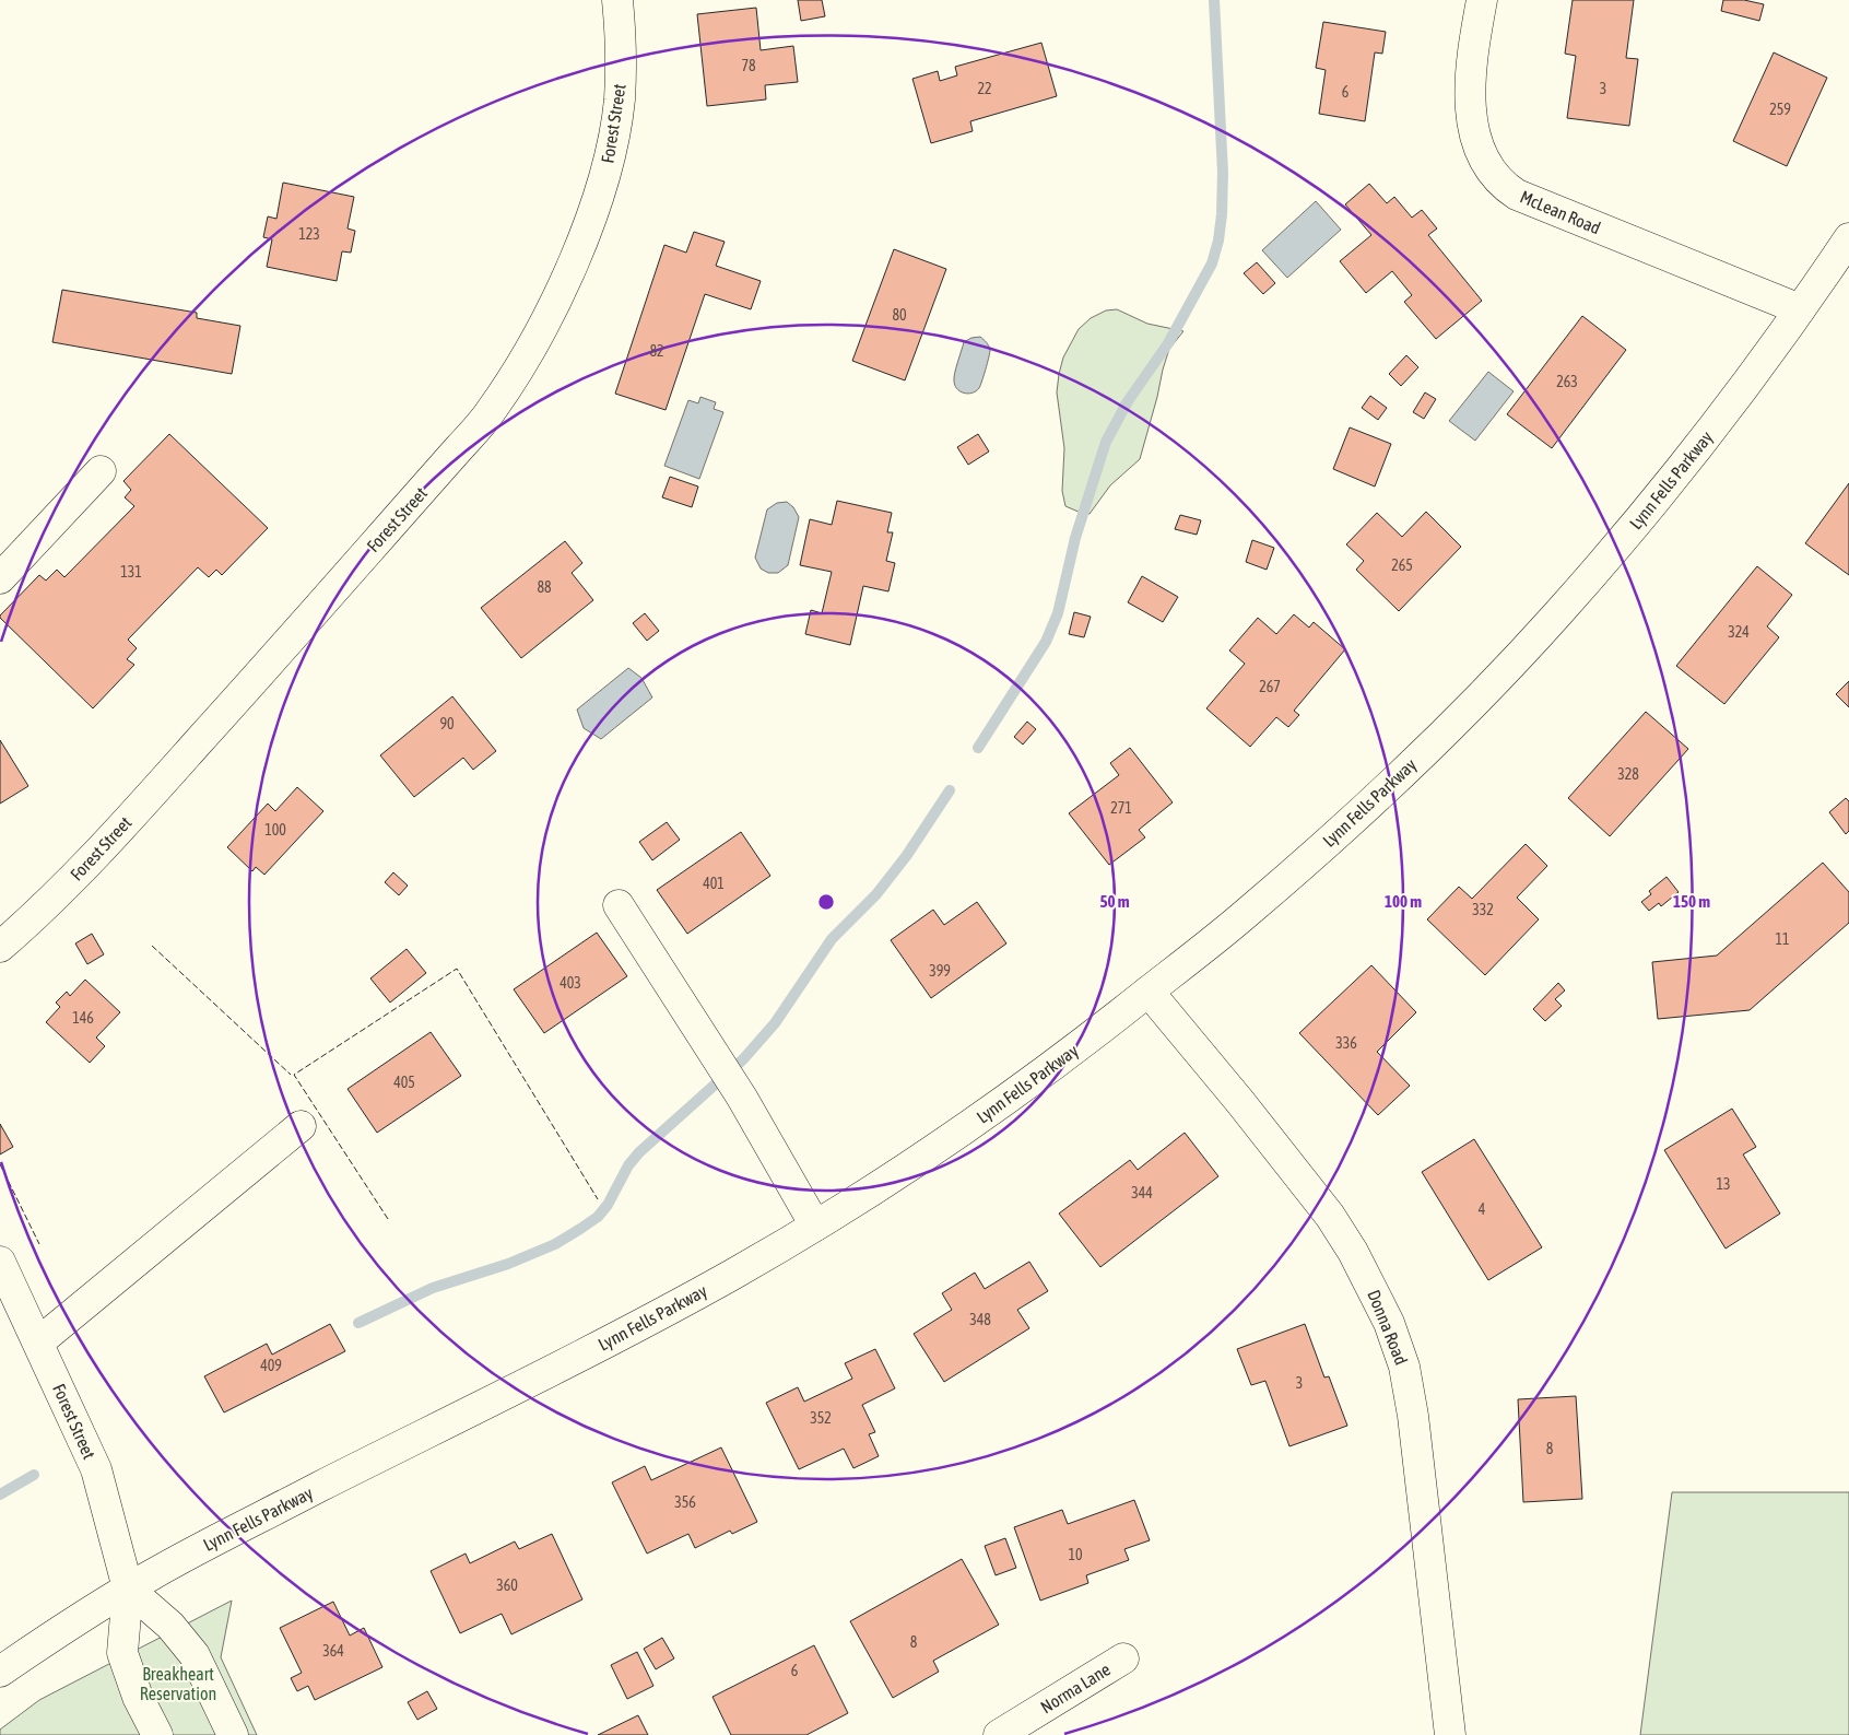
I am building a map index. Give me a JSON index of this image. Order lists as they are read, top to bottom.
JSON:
{
  "streets": {
    "street": [
      "Forest Street",
      "McLean Road",
      "Lynn Fells Parkway",
      "Donna Road",
      "Norma Lane"
    ]
  },
  "crossings": [
    ["Forest Street", "Lynn Fells Parkway"],
    ["McLean Road", "Lynn Fells Parkway"],
    ["Lynn Fells Parkway", "Donna Road"]
  ],
  "parks": ["Breakheart Reservation"],
  "house_numbers": [
    "78",
    "22",
    "3",
    "6",
    "259",
    "123",
    "80",
    "82",
    "263",
    "265",
    "131",
    "88",
    "324",
    "267",
    "90",
    "328",
    "271",
    "100",
    "401",
    "332",
    "11",
    "399",
    "403",
    "146",
    "336",
    "405",
    "13",
    "344",
    "4",
    "348",
    "409",
    "3",
    "352",
    "8",
    "356",
    "10",
    "360",
    "8",
    "364",
    "6"
  ],
  "rings": ["50 m", "100 m", "150 m"]
}
